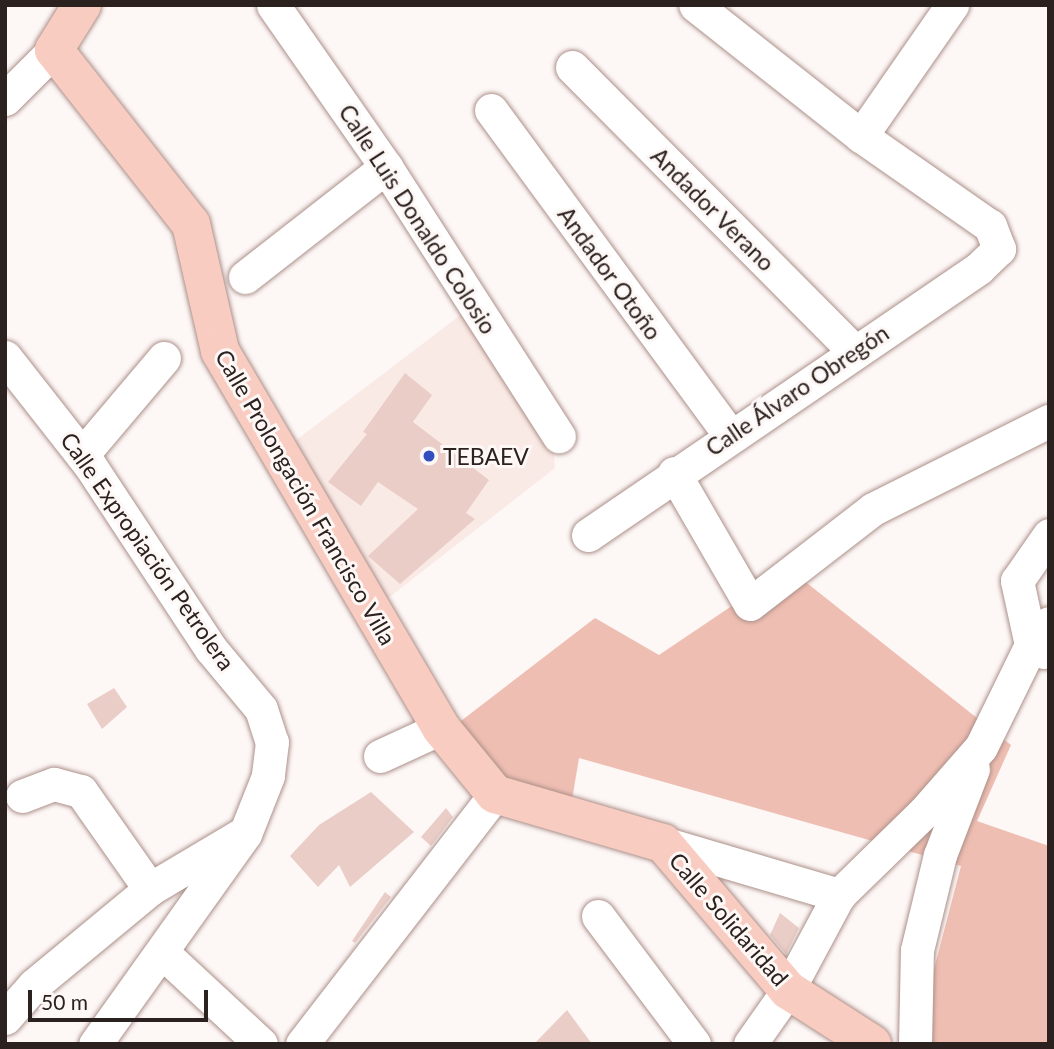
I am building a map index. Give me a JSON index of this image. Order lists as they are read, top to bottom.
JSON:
{
  "streets": {
    "main road": ["Calle Prolongación Francisco Villa", "Calle Solidaridad"],
    "street": [
      "Andador Verano",
      "Calle Luis Donaldo Colosio",
      "Andador Otoño",
      "Calle Álvaro Obregón",
      "Calle Expropiación Petrolera"
    ]
  },
  "crossings": [
    ["Andador Verano", "Calle Álvaro Obregón"],
    ["Andador Otoño", "Calle Álvaro Obregón"],
    ["Calle Prolongación Francisco Villa", "Calle Solidaridad"]
  ],
  "places": ["TEBAEV"],
  "scale_bar": "50 m"
}
